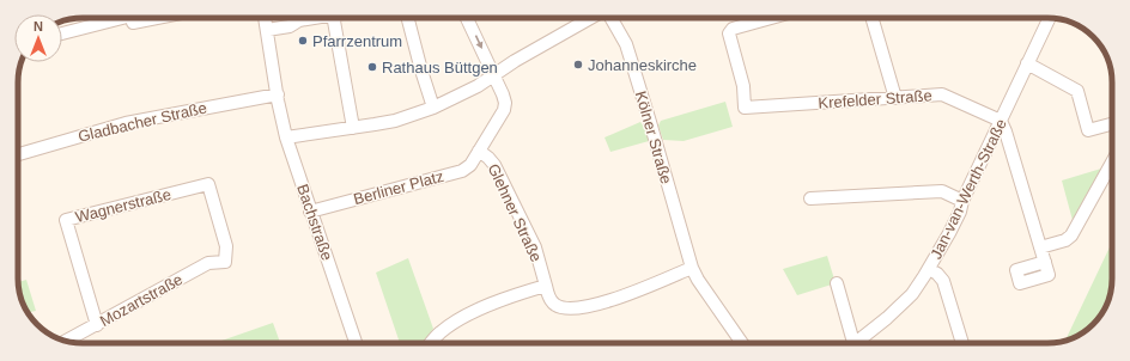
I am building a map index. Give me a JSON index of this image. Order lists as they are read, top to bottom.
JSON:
{
  "streets": {
    "street": [
      "Krefelder Straße",
      "Gladbacher Straße",
      "Kölner Straße",
      "Berliner Platz",
      "Jan-van-Werth-Straße",
      "Wagnerstraße",
      "Glehner Straße",
      "Bachstraße",
      "Mozartstraße"
    ]
  },
  "crossings": [
    ["Krefelder Straße", "Jan-van-Werth-Straße"],
    ["Gladbacher Straße", "Bachstraße"],
    ["Kölner Straße", "Glehner Straße"],
    ["Berliner Platz", "Glehner Straße"],
    ["Berliner Platz", "Bachstraße"],
    ["Wagnerstraße", "Mozartstraße"]
  ],
  "places": ["Pfarrzentrum", "Johanneskirche", "Rathaus Büttgen"],
  "north": "top"
}
